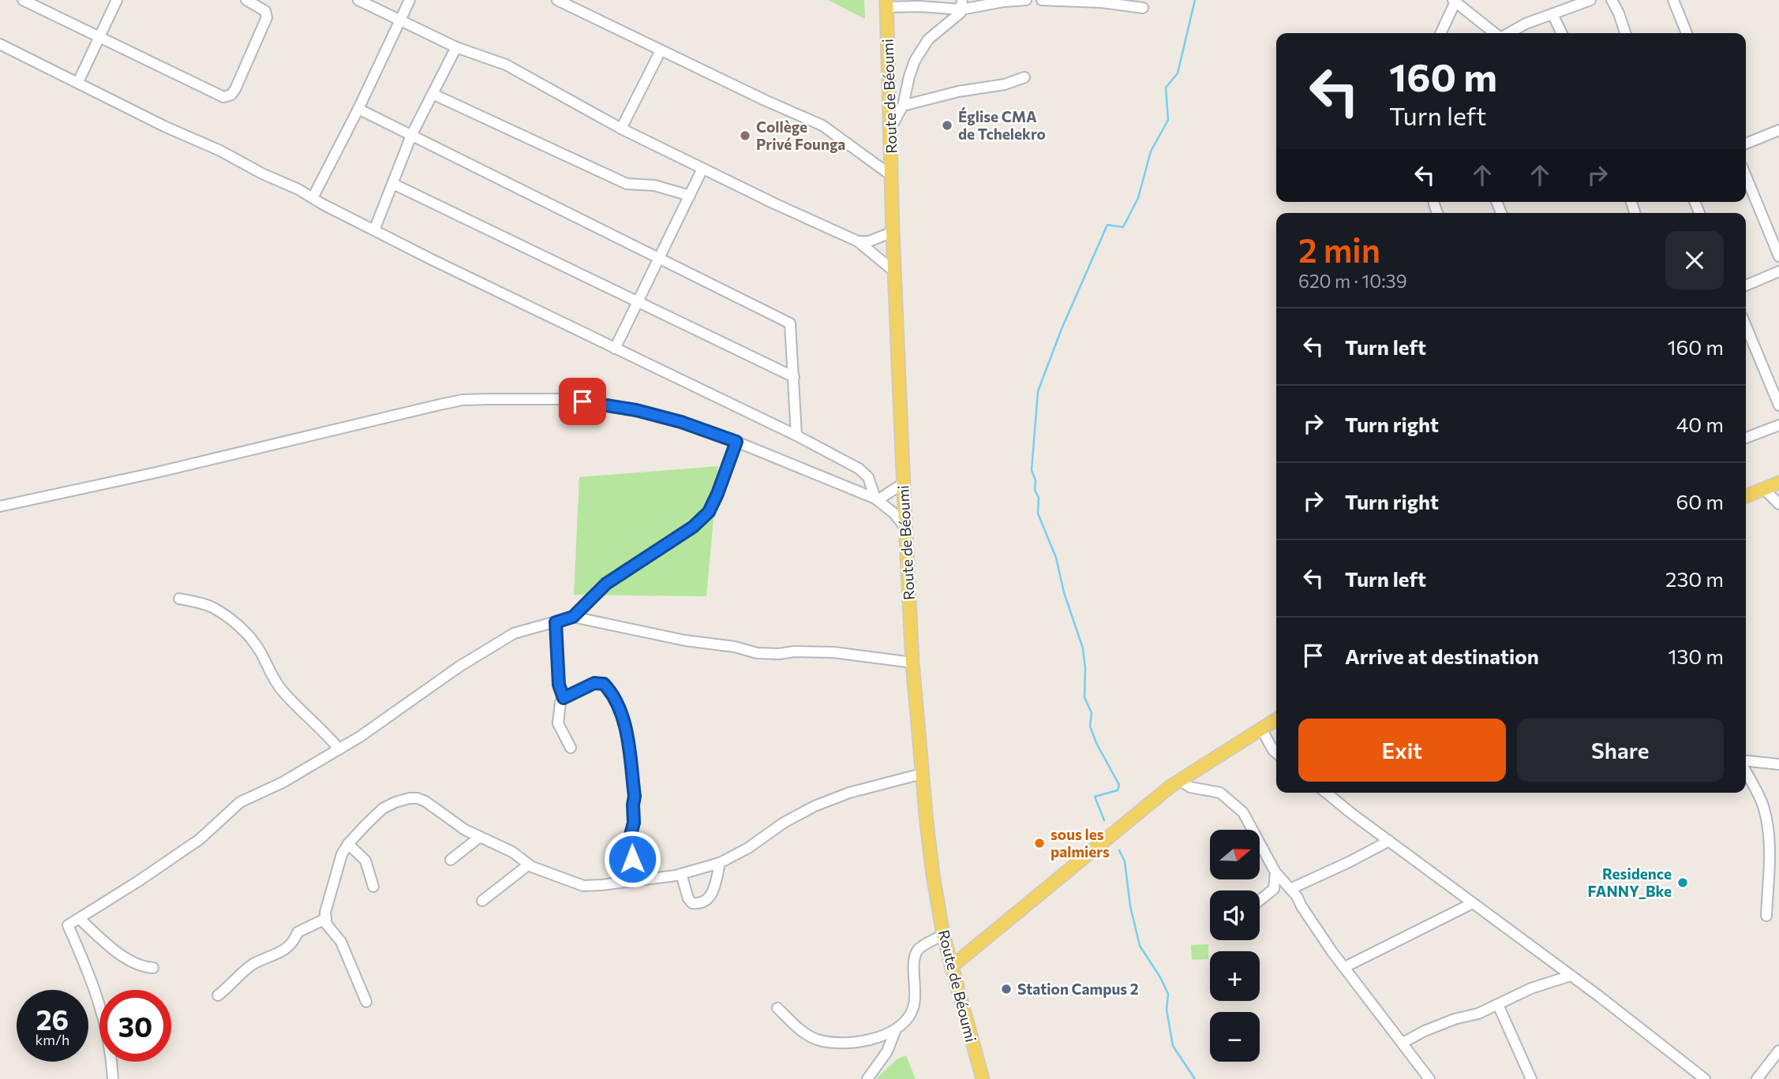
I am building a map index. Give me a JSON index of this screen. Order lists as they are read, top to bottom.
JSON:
{
  "streets": {
    "main road": ["Route de Béoumi"]
  },
  "places": [
    "Église CMA de Tchelekro",
    "Collège Privé Founga",
    "sous les palmiers",
    "Residence FANNY_Bke",
    "Station Campus 2"
  ],
  "north": "right",
  "page": {
    "turn": ["160 m", "Turn left"],
    "heading": ["2 min", "620 m · 10:39"],
    "list": [
      {
        "name": "Turn left",
        "value": "160 m"
      },
      {
        "name": "Turn right",
        "value": "40 m"
      },
      {
        "name": "Turn right",
        "value": "60 m"
      },
      {
        "name": "Turn left",
        "value": "230 m"
      },
      {
        "name": "Arrive at destination",
        "value": "130 m"
      }
    ],
    "buttons": ["Exit", "Share"],
    "map_buttons": ["+", "−"],
    "speed": "26 km/h",
    "limit": "30"
  }
}
